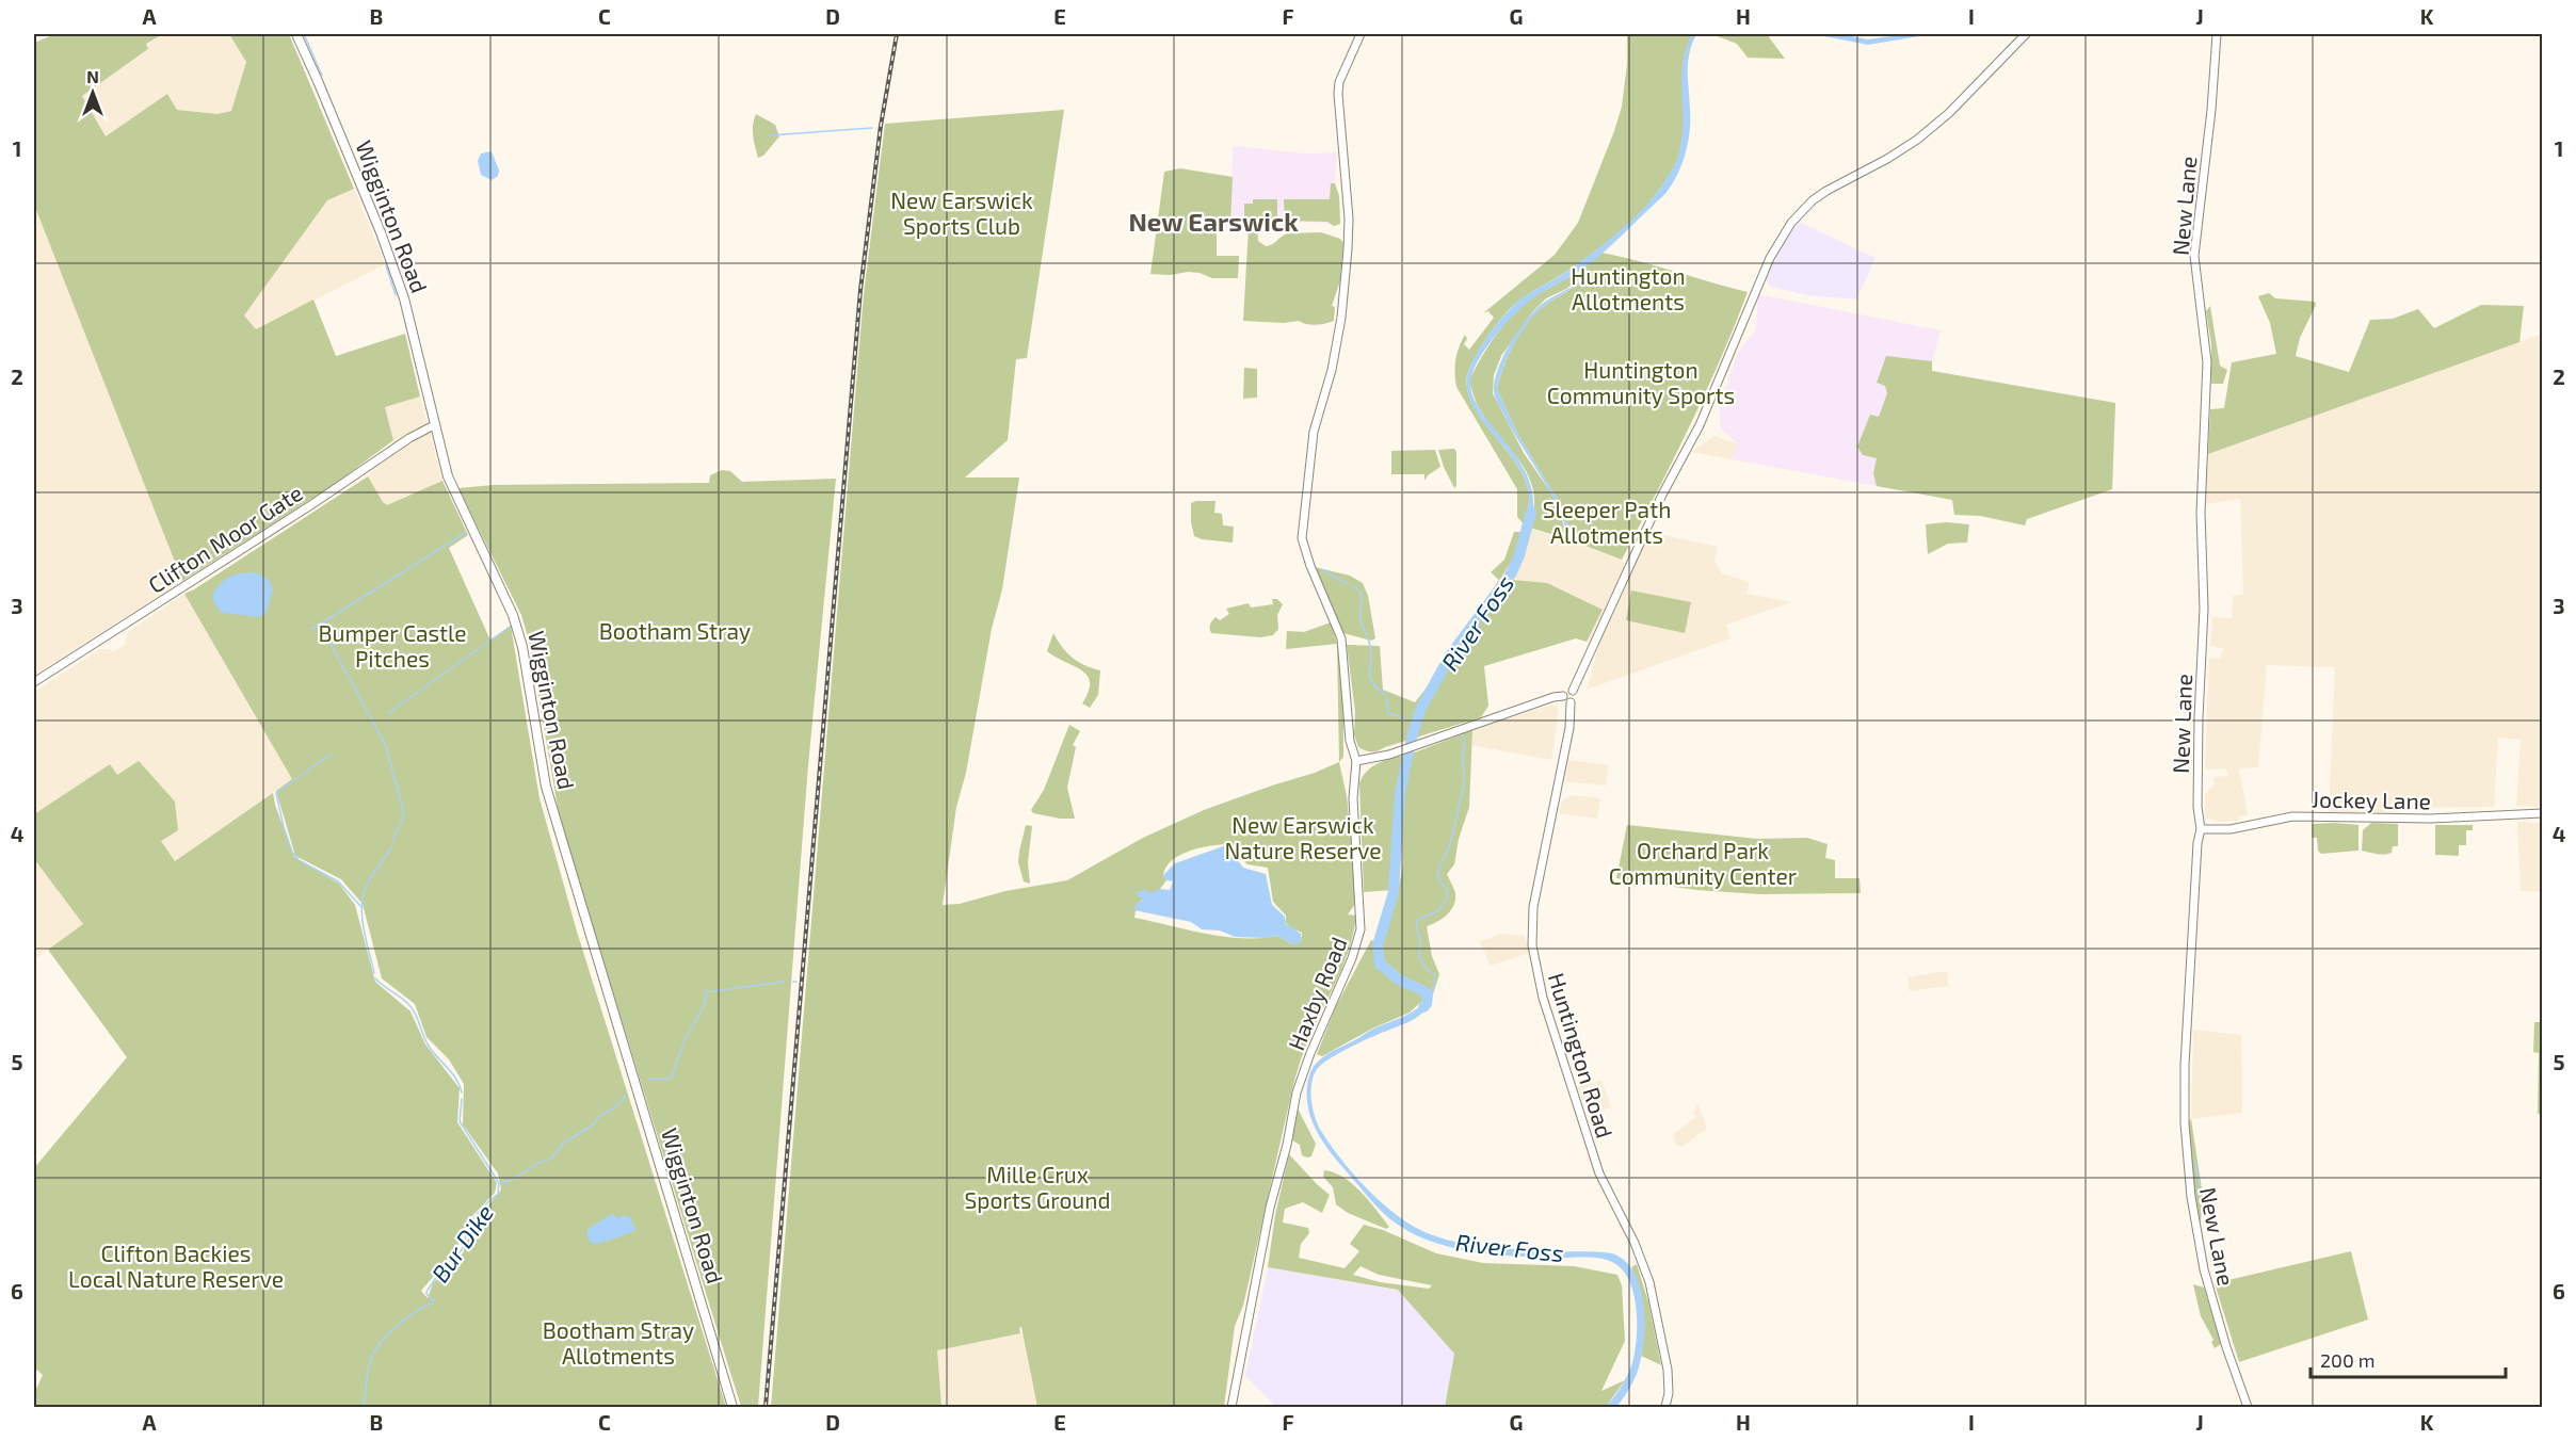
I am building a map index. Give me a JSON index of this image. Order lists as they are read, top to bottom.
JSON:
{
  "streets": {
    "main road": ["Wigginton Road"],
    "street": [
      "New Lane",
      "Clifton Moor Gate",
      "Jockey Lane",
      "Haxby Road",
      "Huntington Road"
    ]
  },
  "crossings": [
    ["New Lane", "Jockey Lane"],
    ["Wigginton Road", "Clifton Moor Gate"]
  ],
  "districts": ["New Earswick"],
  "water": ["River Foss", "Bur Dike"],
  "parks": [
    "New Earswick Sports Club",
    "Huntington Allotments",
    "Huntington Community Sports",
    "Sleeper Path Allotments",
    "Bootham Stray",
    "Bumper Castle Pitches",
    "New Earswick Nature Reserve",
    "Orchard Park Community Center",
    "Mille Crux Sports Ground",
    "Clifton Backies Local Nature Reserve",
    "Bootham Stray Allotments"
  ],
  "scale_bar": "200 m",
  "north": "top",
  "grid": {
    "columns": [
      "A",
      "B",
      "C",
      "D",
      "E",
      "F",
      "G",
      "H",
      "I",
      "J",
      "K"
    ],
    "rows": [
      "1",
      "2",
      "3",
      "4",
      "5",
      "6"
    ]
  }
}
